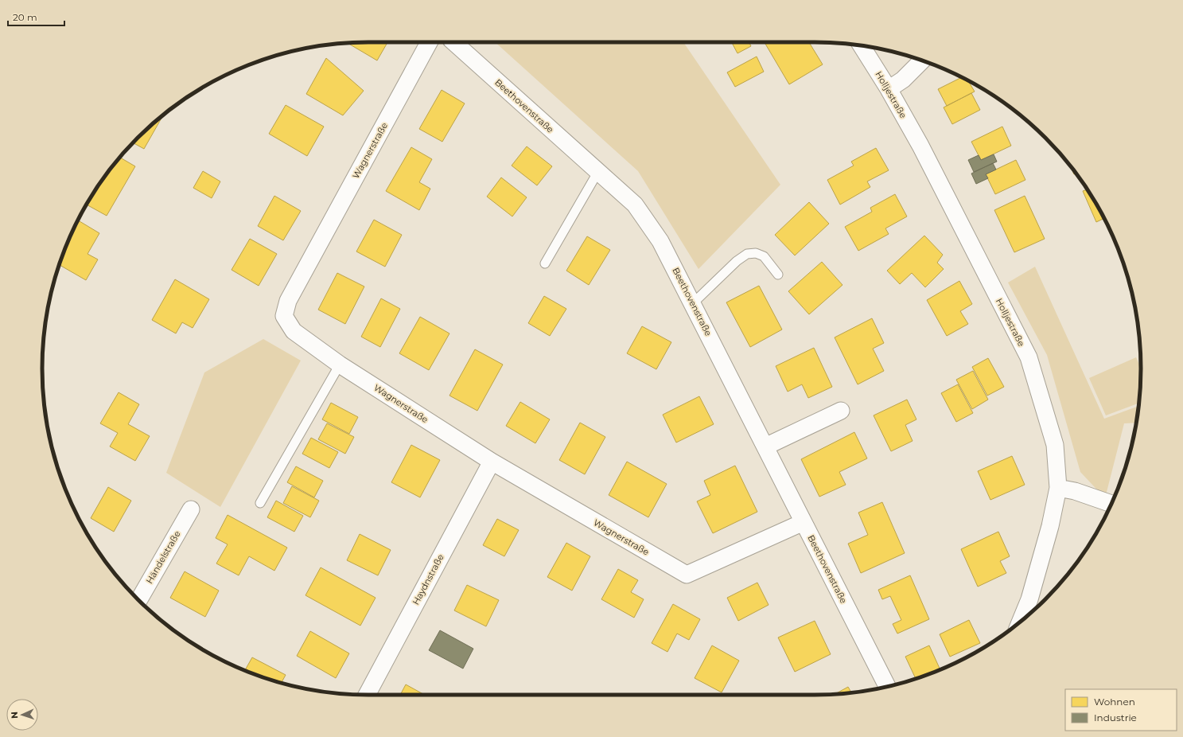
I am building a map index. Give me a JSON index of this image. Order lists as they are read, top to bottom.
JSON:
{
  "streets": {
    "street": [
      "Holljestraße",
      "Beethovenstraße",
      "Wagnerstraße",
      "Händelstraße",
      "Haydnstraße"
    ]
  },
  "crossings": [
    ["Beethovenstraße", "Wagnerstraße"],
    ["Wagnerstraße", "Haydnstraße"]
  ],
  "legend": ["Wohnen", "Industrie"],
  "scale_bar": "20 m",
  "north": "left"
}
